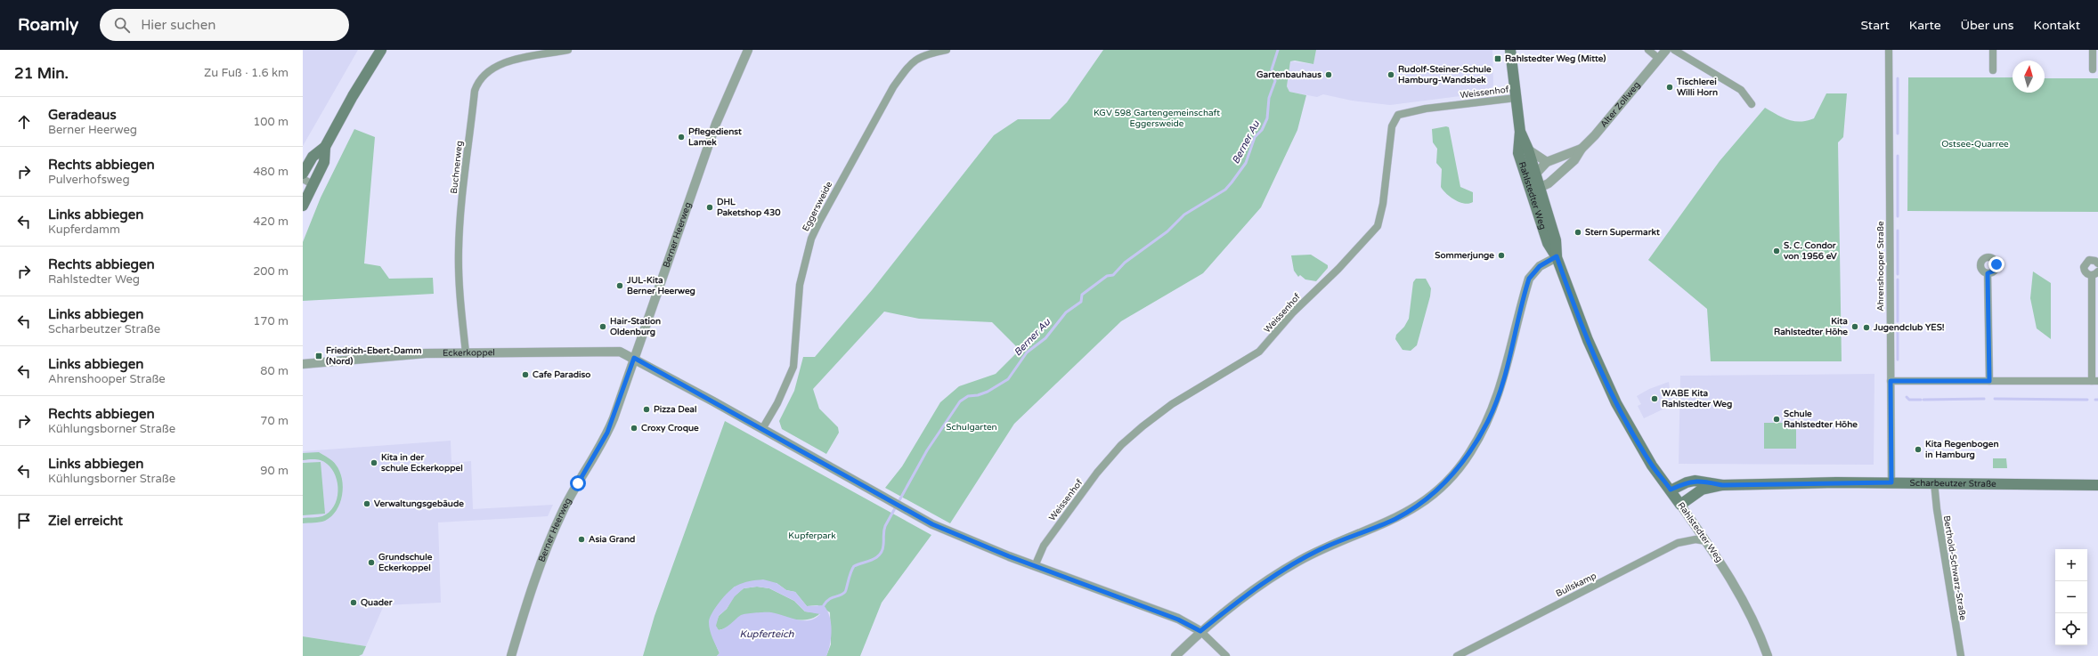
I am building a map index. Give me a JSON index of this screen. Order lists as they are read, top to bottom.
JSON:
{
  "streets": {
    "main road": ["Rahlstedter Weg", "Scharbeutzer Straße"],
    "street": [
      "Weissenhof",
      "Alter Zollweg",
      "Buchnerweg",
      "Eggersweide",
      "Berner Heerweg",
      "Ahrenshooper Straße",
      "Eckerkoppel",
      "Berthold-Schwarz-Straße",
      "Bullskamp"
    ]
  },
  "crossings": [
    ["Weissenhof", "Rahlstedter Weg"],
    ["Weissenhof", "Eckerkoppel"],
    ["Alter Zollweg", "Rahlstedter Weg"],
    ["Buchnerweg", "Eckerkoppel"],
    ["Rahlstedter Weg", "Scharbeutzer Straße"],
    ["Rahlstedter Weg", "Bullskamp"],
    ["Eggersweide", "Eckerkoppel"],
    ["Berner Heerweg", "Eckerkoppel"],
    ["Ahrenshooper Straße", "Scharbeutzer Straße"],
    ["Scharbeutzer Straße", "Berthold-Schwarz-Straße"]
  ],
  "water": ["Berner Au", "Kupferteich"],
  "parks": [
    "KGV 598 Gartengemeinschaft Eggersweide",
    "Ostsee-Quarree",
    "Schulgarten",
    "Kupferpark"
  ],
  "places": {
    "transit": ["Rahlstedter Weg (Mitte)", "Friedrich-Ebert-Damm (Nord)"],
    "other": [
      "Gartenbauhaus",
      "Rudolf-Steiner-Schule Hamburg-Wandsbek",
      "Tischlerei Willi Horn",
      "Pflegedienst Lamek",
      "DHL Paketshop 430",
      "Stern Supermarkt",
      "S. C. Condor von 1956 eV",
      "Sommerjunge",
      "JUL-Kita Berner Heerweg",
      "Hair-Station Oldenburg",
      "Kita Rahlstedter Höhe",
      "Jugendclub YES!",
      "Cafe Paradiso",
      "WABE Kita Rahlstedter Weg",
      "Pizza Deal",
      "Schule Rahlstedter Höhe",
      "Croxy Croque",
      "Kita Regenbogen in Hamburg",
      "Kita in der schule Eckerkoppel",
      "Verwaltungsgebäude",
      "Asia Grand",
      "Grundschule Eckerkoppel",
      "Quader"
    ]
  },
  "north": "top",
  "page": {
    "header": "Roamly",
    "search": "Hier suchen",
    "nav": [
      "Start",
      "Karte",
      "Über uns",
      "Kontakt"
    ],
    "heading": ["21 Min.", "Zu Fuß · 1.6 km"],
    "list": [
      ["Geradeaus", "Berner Heerweg", "100 m"],
      ["Rechts abbiegen", "Pulverhofsweg", "480 m"],
      ["Links abbiegen", "Kupferdamm", "420 m"],
      ["Rechts abbiegen", "Rahlstedter Weg", "200 m"],
      ["Links abbiegen", "Scharbeutzer Straße", "170 m"],
      ["Links abbiegen", "Ahrenshooper Straße", "80 m"],
      ["Rechts abbiegen", "Kühlungsborner Straße", "70 m"],
      ["Links abbiegen", "Kühlungsborner Straße", "90 m"],
      "Ziel erreicht"
    ],
    "map_buttons": ["+", "−"]
  }
}
